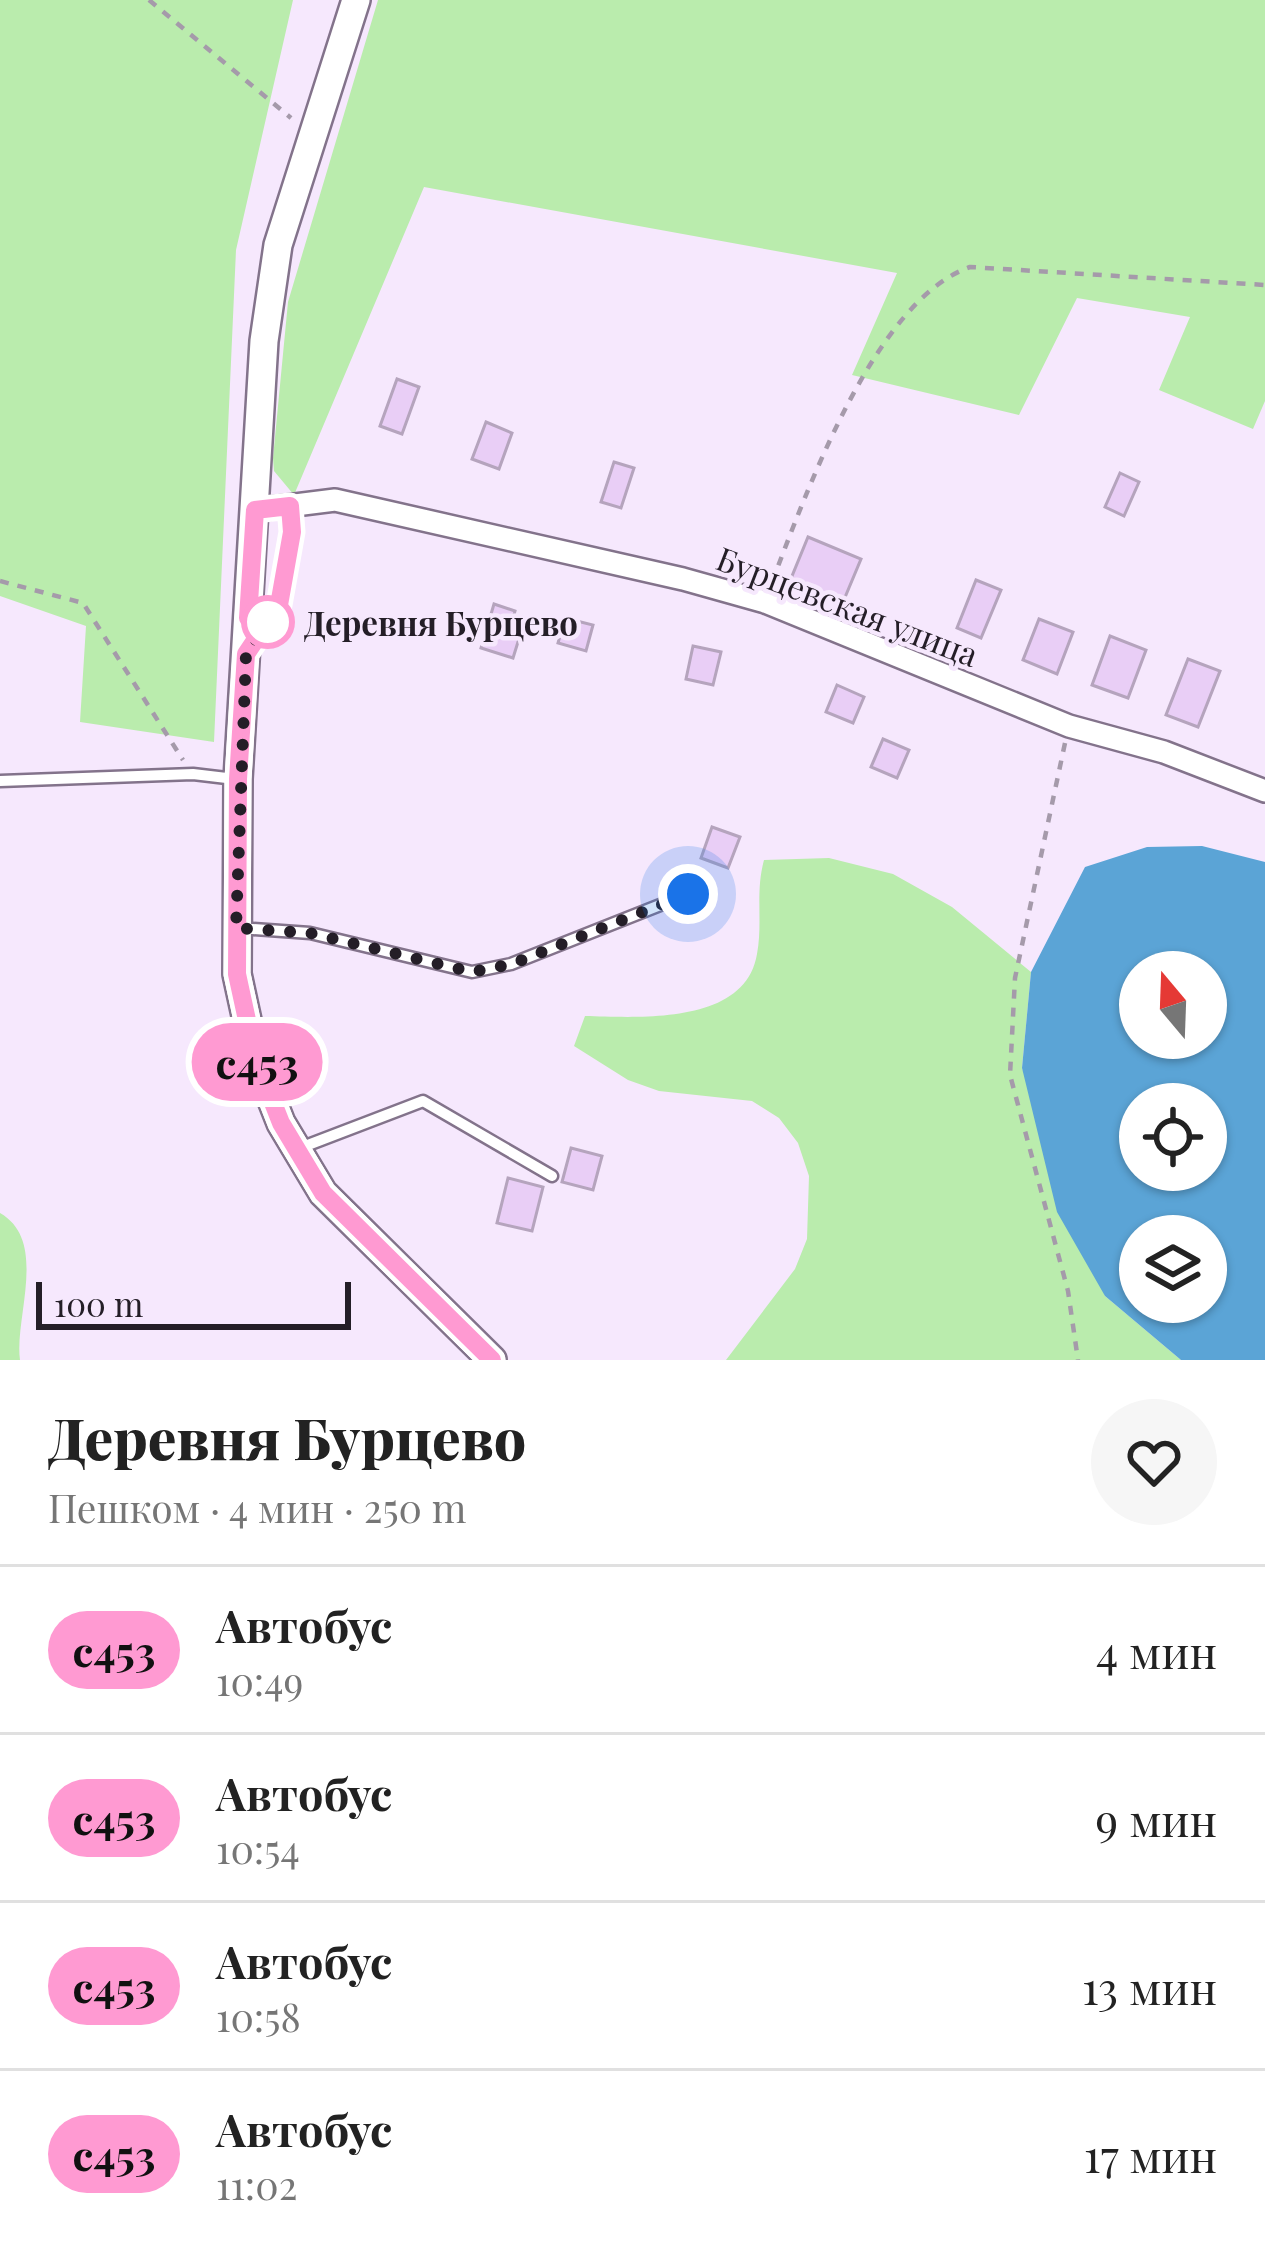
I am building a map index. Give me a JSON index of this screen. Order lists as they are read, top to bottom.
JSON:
{
  "streets": {
    "street": ["Бурцевская улица"]
  },
  "places": ["Деревня Бурцево"],
  "lines": ["bus line с453"],
  "scale_bar": "100 m",
  "north": "top",
  "page": {
    "on_map": "с453",
    "scale": "100 m",
    "heading": ["Деревня Бурцево", "Пешком · 4 мин · 250 m"],
    "list": [
      {
        "mark": "с453",
        "name": "Автобус",
        "note": "10:49",
        "value": "4 мин"
      },
      {
        "mark": "с453",
        "name": "Автобус",
        "note": "10:54",
        "value": "9 мин"
      },
      {
        "mark": "с453",
        "name": "Автобус",
        "note": "10:58",
        "value": "13 мин"
      },
      {
        "mark": "с453",
        "name": "Автобус",
        "note": "11:02",
        "value": "17 мин"
      }
    ]
  }
}
